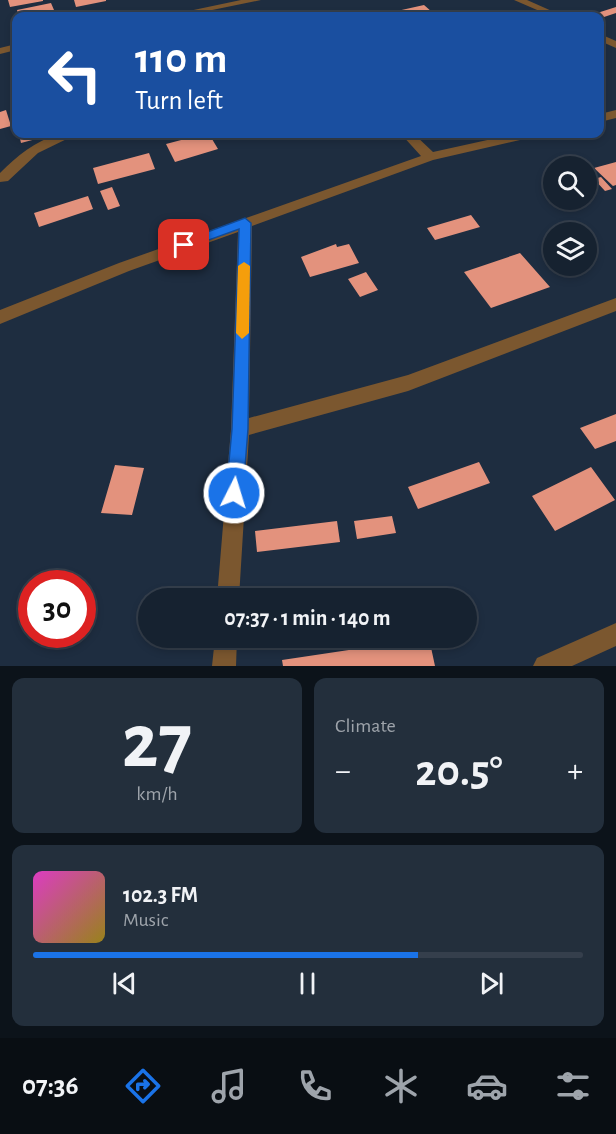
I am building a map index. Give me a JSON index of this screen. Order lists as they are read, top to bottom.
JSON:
{
  "page": {
    "turn": ["110 m", "Turn left"],
    "limit": "30",
    "trip": "07:37 · 1 min · 140 m",
    "tile": [
      ["27", "km/h"],
      "Climate"
    ],
    "heat": ["−", "20.5°", "+"],
    "song": ["102.3 FM", "Music"],
    "tabs": "07:36"
  }
}
